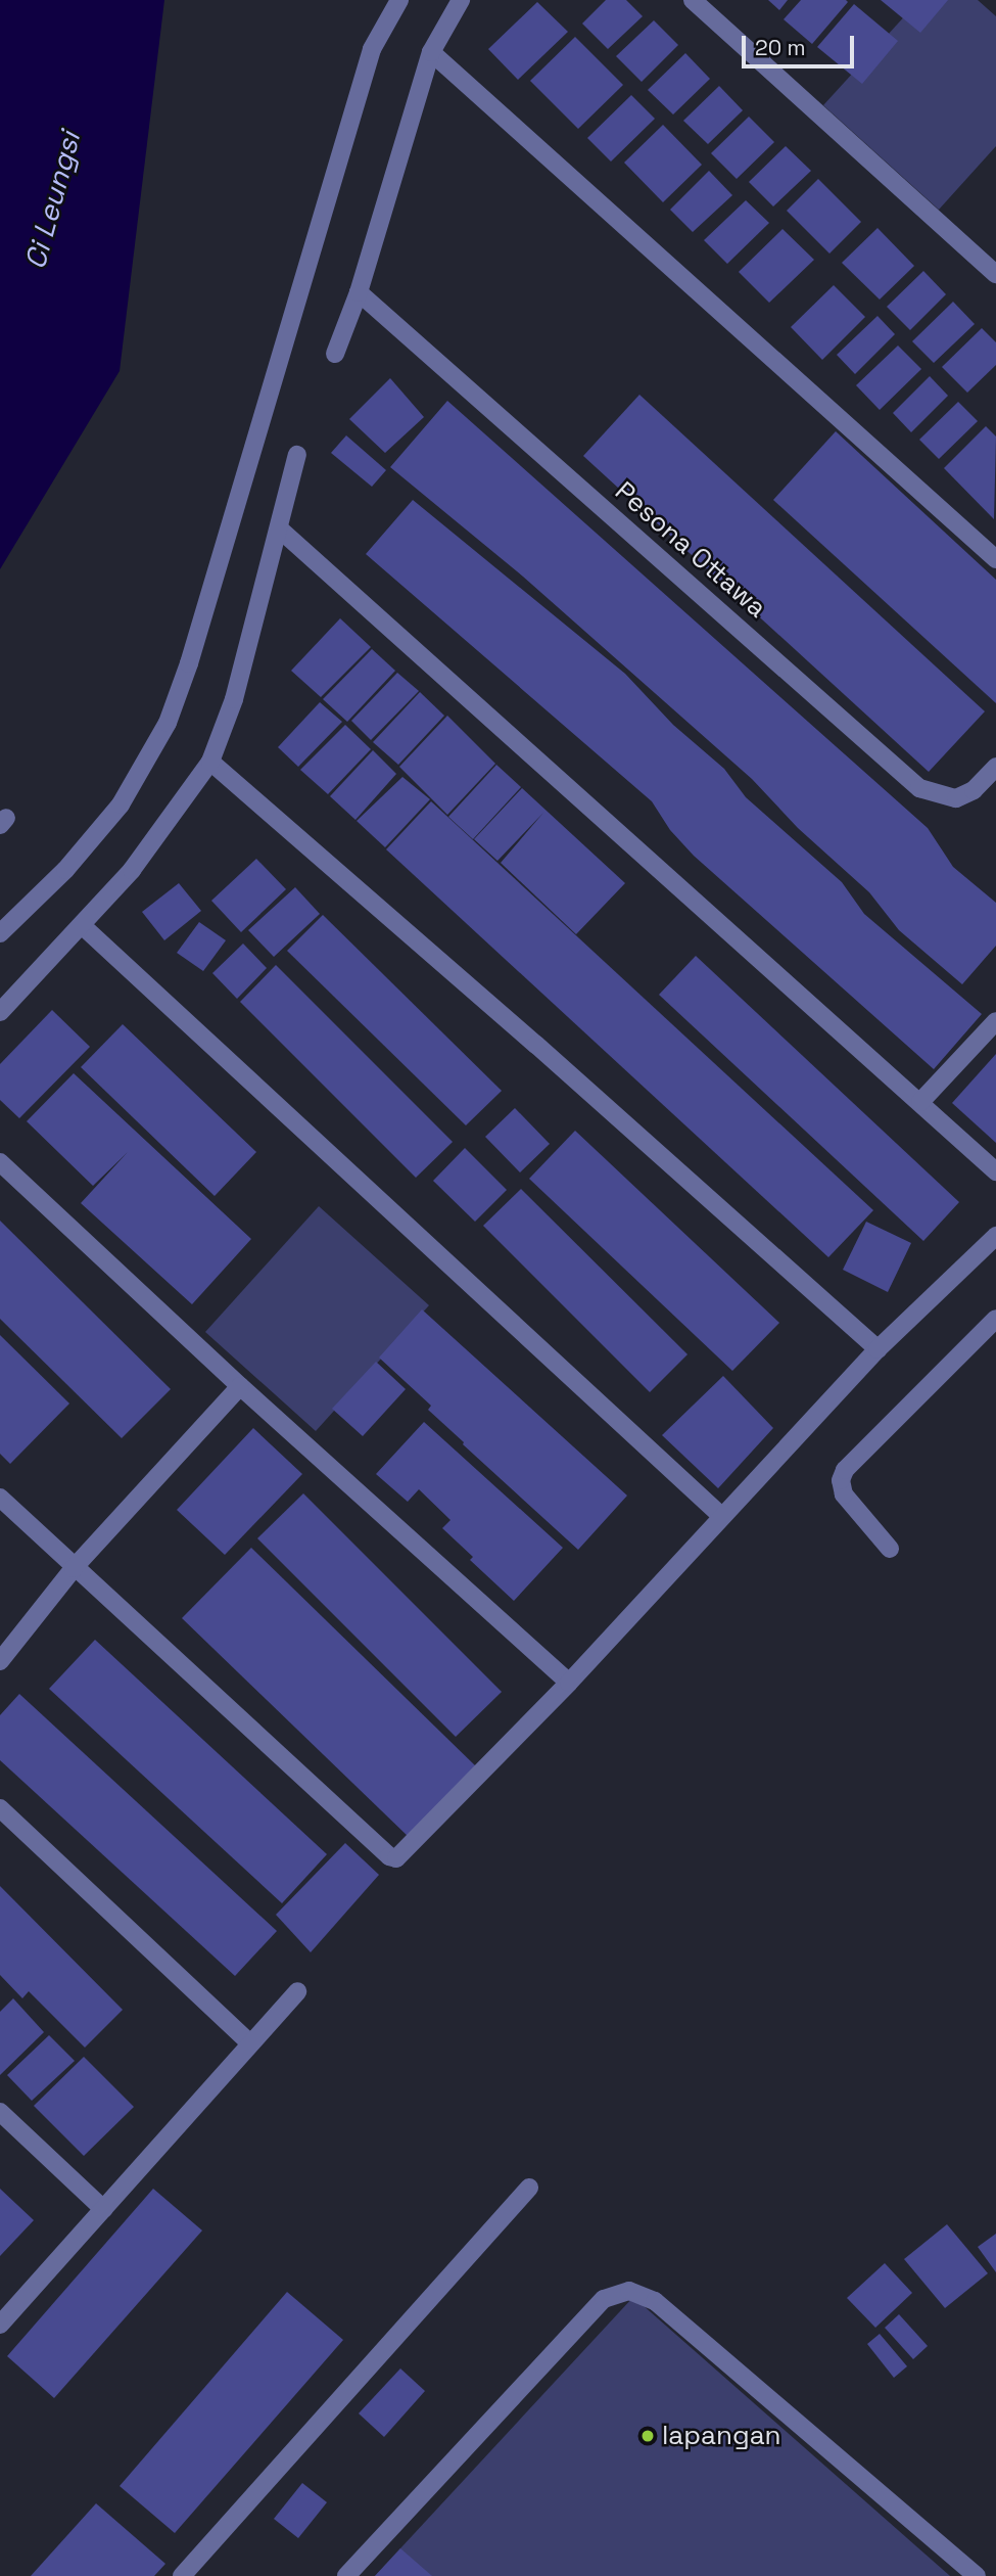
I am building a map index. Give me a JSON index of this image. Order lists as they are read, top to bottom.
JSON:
{
  "streets": {
    "street": ["Pesona Ottawa"]
  },
  "water": ["Ci Leungsi"],
  "places": ["lapangan"],
  "scale_bar": "20 m"
}
